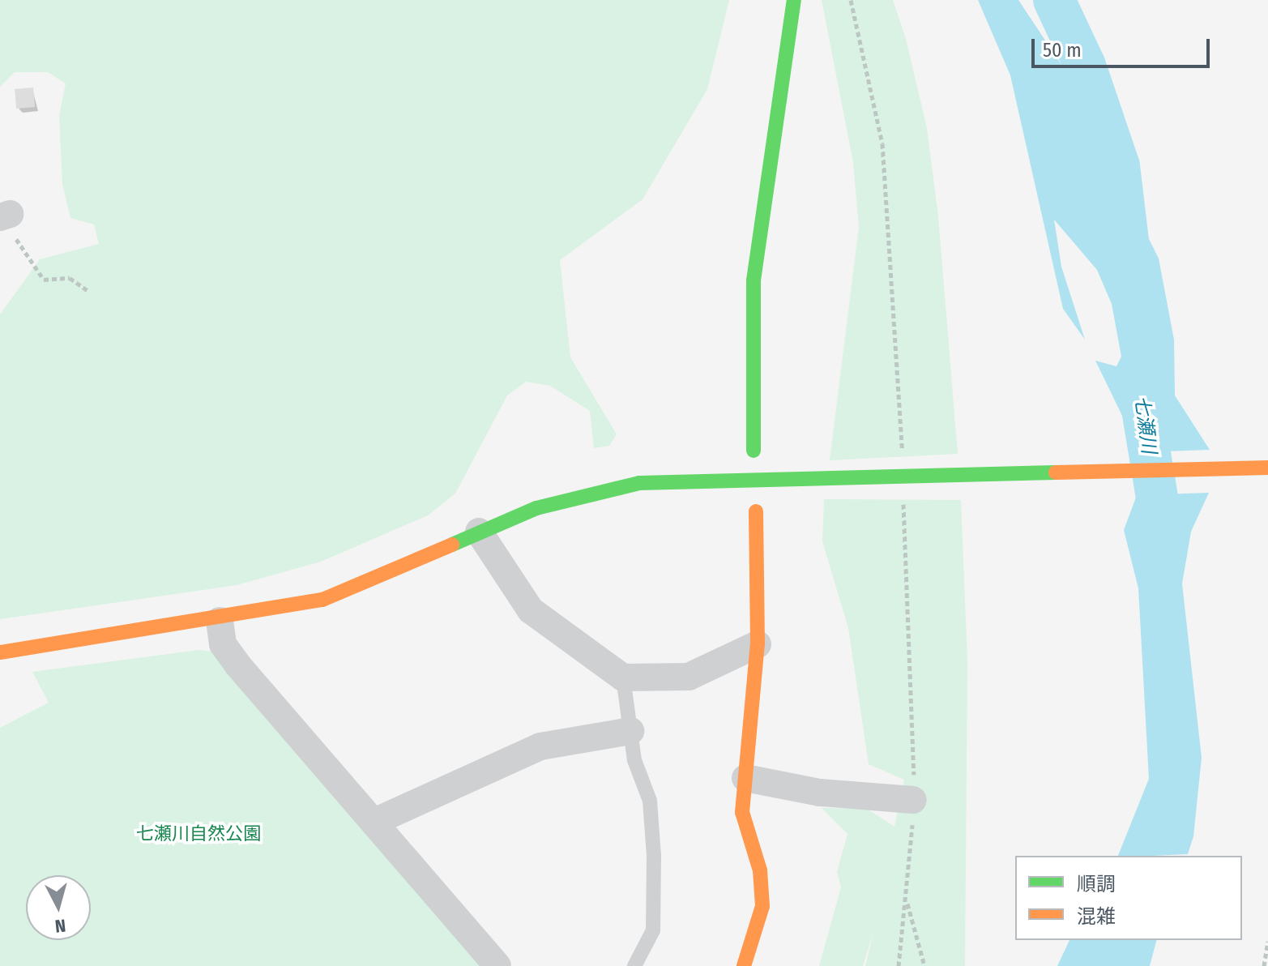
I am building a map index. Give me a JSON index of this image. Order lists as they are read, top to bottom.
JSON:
{
  "water": ["七瀬川"],
  "parks": ["七瀬川自然公園"],
  "legend": ["順調", "混雑"],
  "scale_bar": "50 m",
  "north": "bottom"
}
